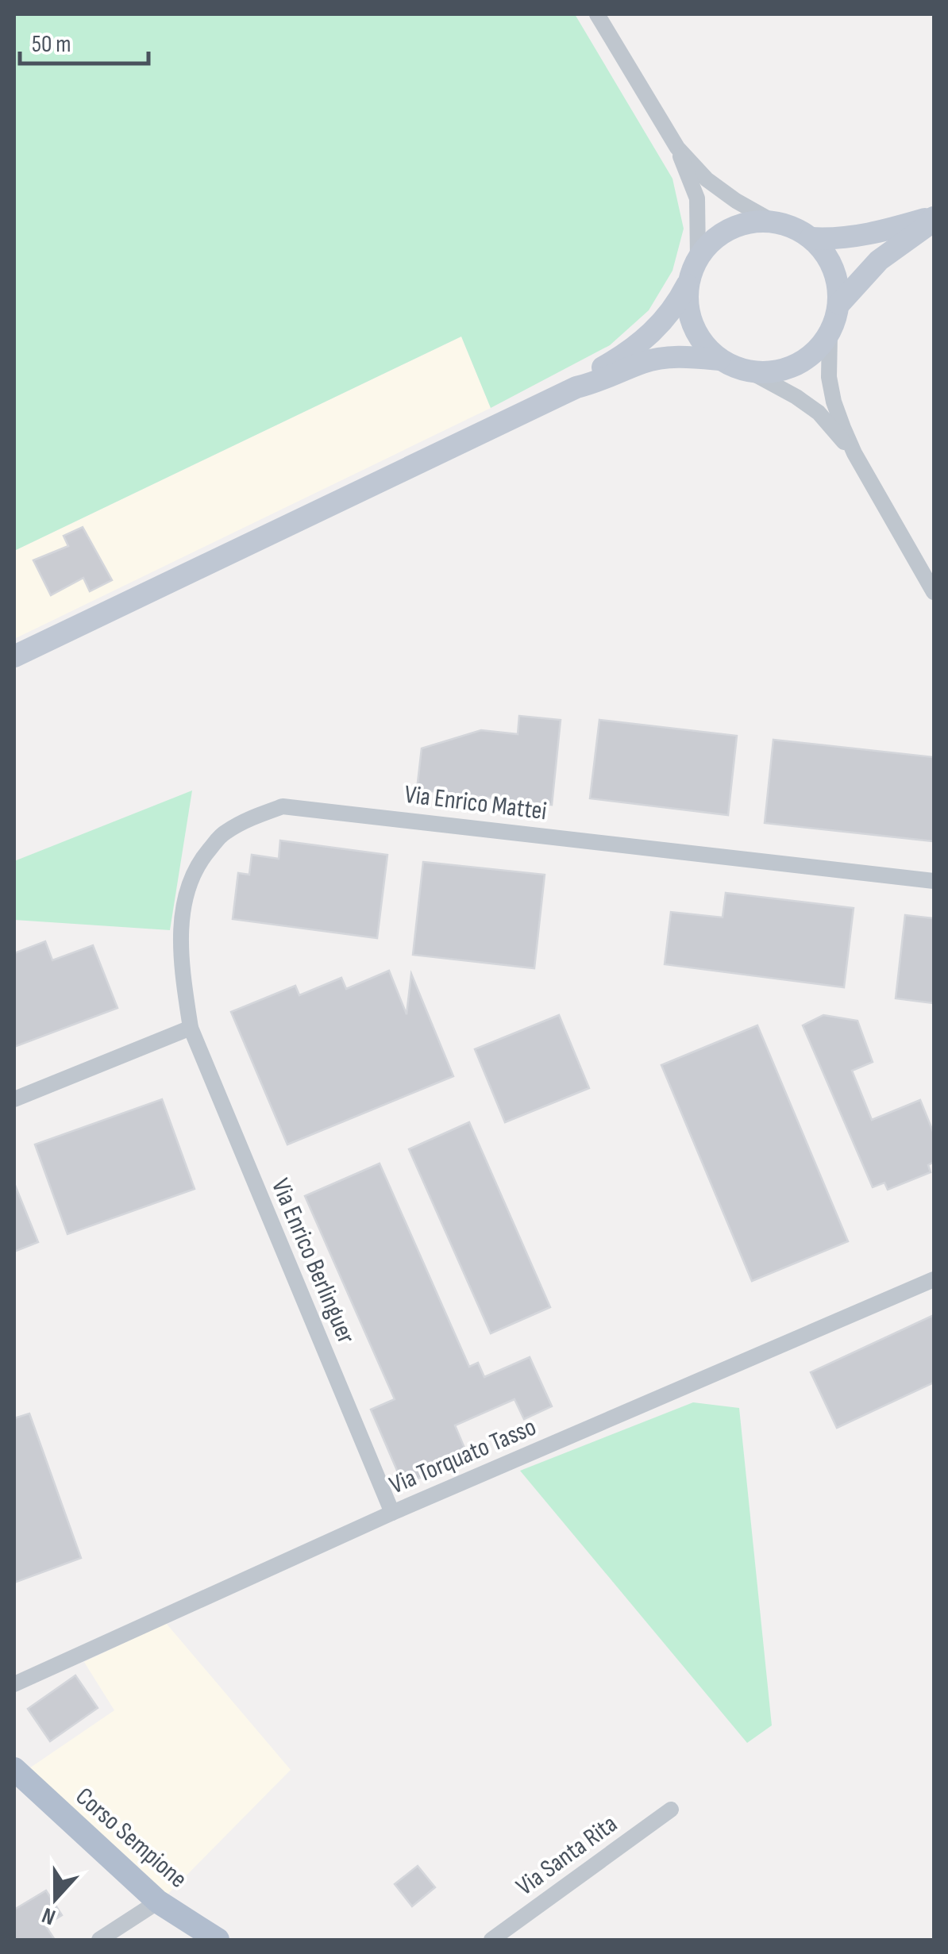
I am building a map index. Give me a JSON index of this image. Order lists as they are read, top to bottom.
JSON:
{
  "streets": {
    "main road": ["Corso Sempione"],
    "street": [
      "Via Enrico Mattei",
      "Via Enrico Berlinguer",
      "Via Torquato Tasso",
      "Via Santa Rita"
    ]
  },
  "crossings": [
    ["Via Enrico Mattei", "Via Enrico Berlinguer"],
    ["Via Enrico Berlinguer", "Via Torquato Tasso"]
  ],
  "scale_bar": "50 m",
  "north": "bottom"
}
